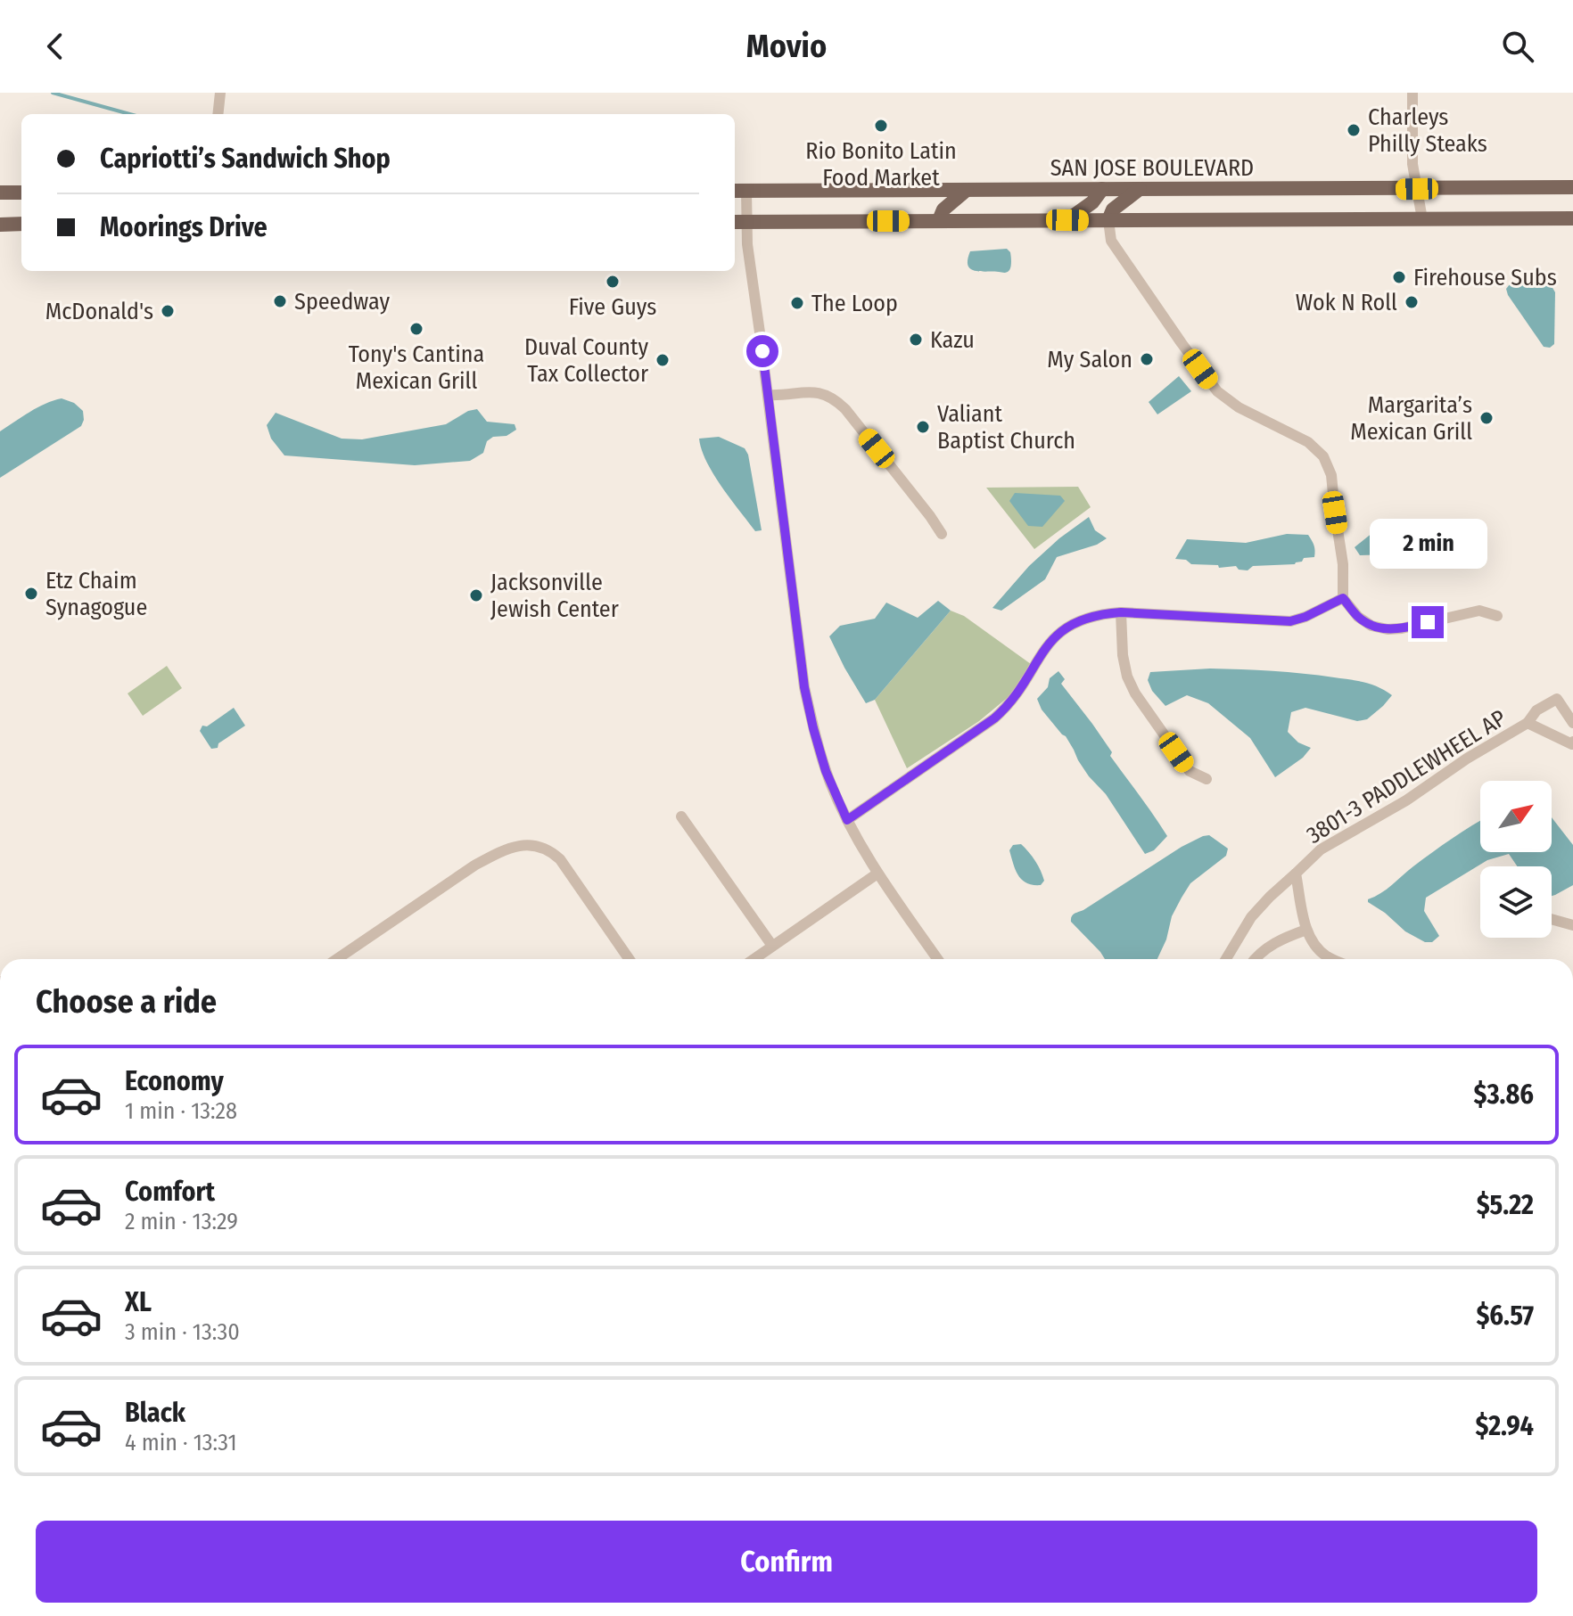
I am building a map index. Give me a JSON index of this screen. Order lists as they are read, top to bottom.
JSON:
{
  "streets": {
    "main road": ["SAN JOSE BOULEVARD"],
    "street": ["3801-3 PADDLEWHEEL AP"]
  },
  "places": [
    "Rio Bonito Latin Food Market",
    "Charleys Philly Steaks",
    "Firehouse Subs",
    "Five Guys",
    "Speedway",
    "Wok N Roll",
    "The Loop",
    "McDonald's",
    "Tony's Cantina Mexican Grill",
    "Kazu",
    "My Salon",
    "Duval County Tax Collector",
    "Margarita’s Mexican Grill",
    "Valiant Baptist Church",
    "Etz Chaim Synagogue",
    "Jacksonville Jewish Center"
  ],
  "north": "top right",
  "page": {
    "header": "Movio",
    "banner": ["Capriotti’s Sandwich Shop", "Moorings Drive"],
    "bubble": "2 min",
    "heading": "Choose a ride",
    "list": [
      {
        "name": "Economy",
        "note": "1 min · 13:28",
        "value": "$3.86"
      },
      {
        "name": "Comfort",
        "note": "2 min · 13:29",
        "value": "$5.22"
      },
      {
        "name": "XL",
        "note": "3 min · 13:30",
        "value": "$6.57"
      },
      {
        "name": "Black",
        "note": "4 min · 13:31",
        "value": "$2.94"
      }
    ],
    "buttons": "Confirm"
  }
}
